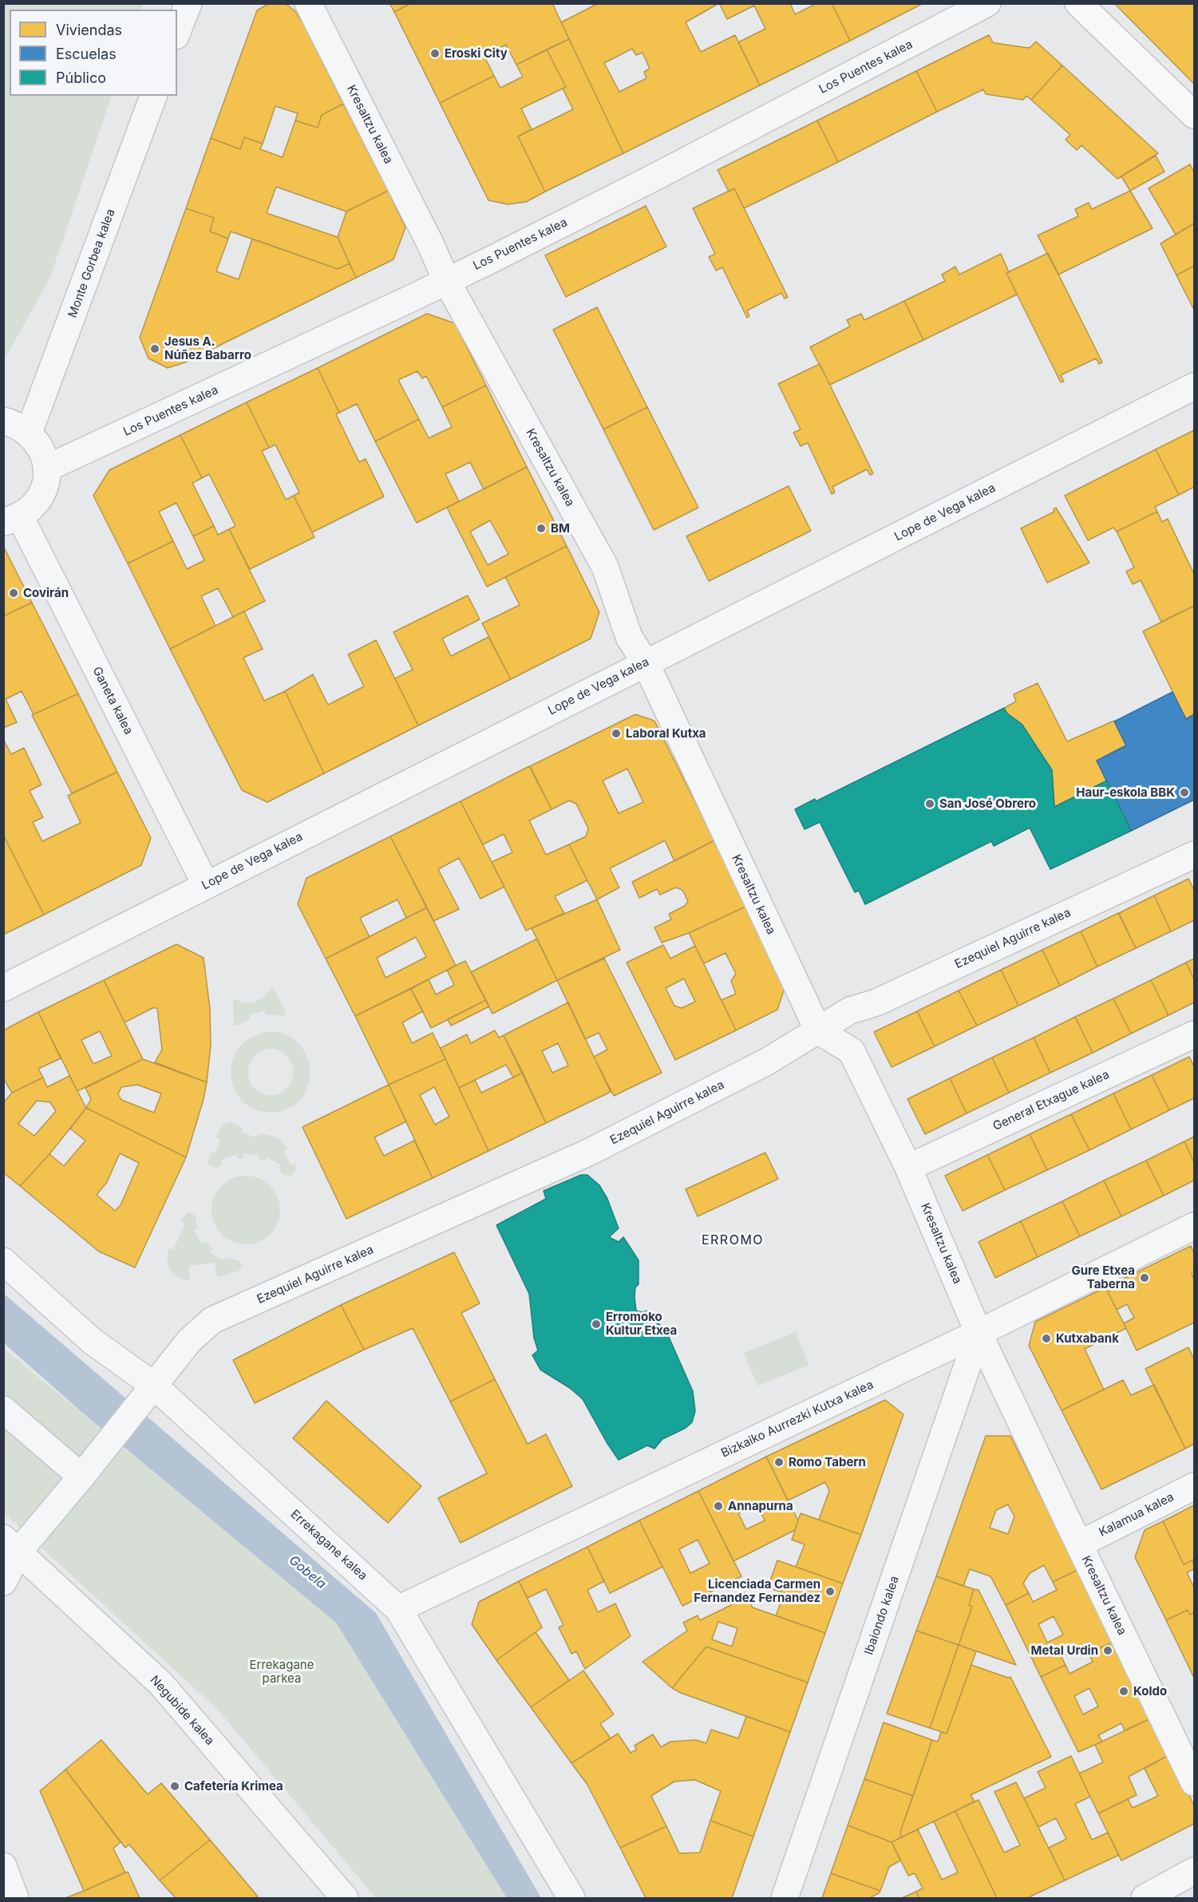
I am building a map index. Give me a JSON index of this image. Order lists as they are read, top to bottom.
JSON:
{
  "streets": {
    "street": [
      "Los Puentes kalea",
      "Kresaltzu kalea",
      "Monte Gorbea kalea",
      "Lope de Vega kalea",
      "Ganeta kalea",
      "Ezequiel Aguirre kalea",
      "General Etxague kalea",
      "Bizkaiko Aurrezki Kutxa kalea",
      "Kalamua kalea",
      "Errekagane kalea",
      "Ibaiondo kalea",
      "Negubide kalea"
    ]
  },
  "crossings": [
    ["Los Puentes kalea", "Kresaltzu kalea"],
    ["Kresaltzu kalea", "Lope de Vega kalea"],
    ["Kresaltzu kalea", "Ezequiel Aguirre kalea"],
    ["Kresaltzu kalea", "General Etxague kalea"],
    ["Kresaltzu kalea", "Bizkaiko Aurrezki Kutxa kalea"],
    ["Kresaltzu kalea", "Kalamua kalea"],
    ["Kresaltzu kalea", "Ibaiondo kalea"],
    ["Lope de Vega kalea", "Ganeta kalea"],
    ["Ezequiel Aguirre kalea", "Errekagane kalea"],
    ["Bizkaiko Aurrezki Kutxa kalea", "Errekagane kalea"],
    ["Bizkaiko Aurrezki Kutxa kalea", "Ibaiondo kalea"]
  ],
  "districts": ["ERROMO"],
  "water": ["Gobela"],
  "parks": ["Errekagane parkea"],
  "places": [
    "Eroski City",
    "Jesus A. Núñez Babarro",
    "BM",
    "Covirán",
    "Laboral Kutxa",
    "Haur-eskola BBK",
    "San José Obrero",
    "Gure Etxea Taberna",
    "Erromoko Kultur Etxea",
    "Kutxabank",
    "Romo Tabern",
    "Annapurna",
    "Licenciada Carmen Fernandez Fernandez",
    "Metal Urdin",
    "Koldo",
    "Cafetería Krimea"
  ],
  "legend": ["Viviendas", "Escuelas", "Público"]
}
